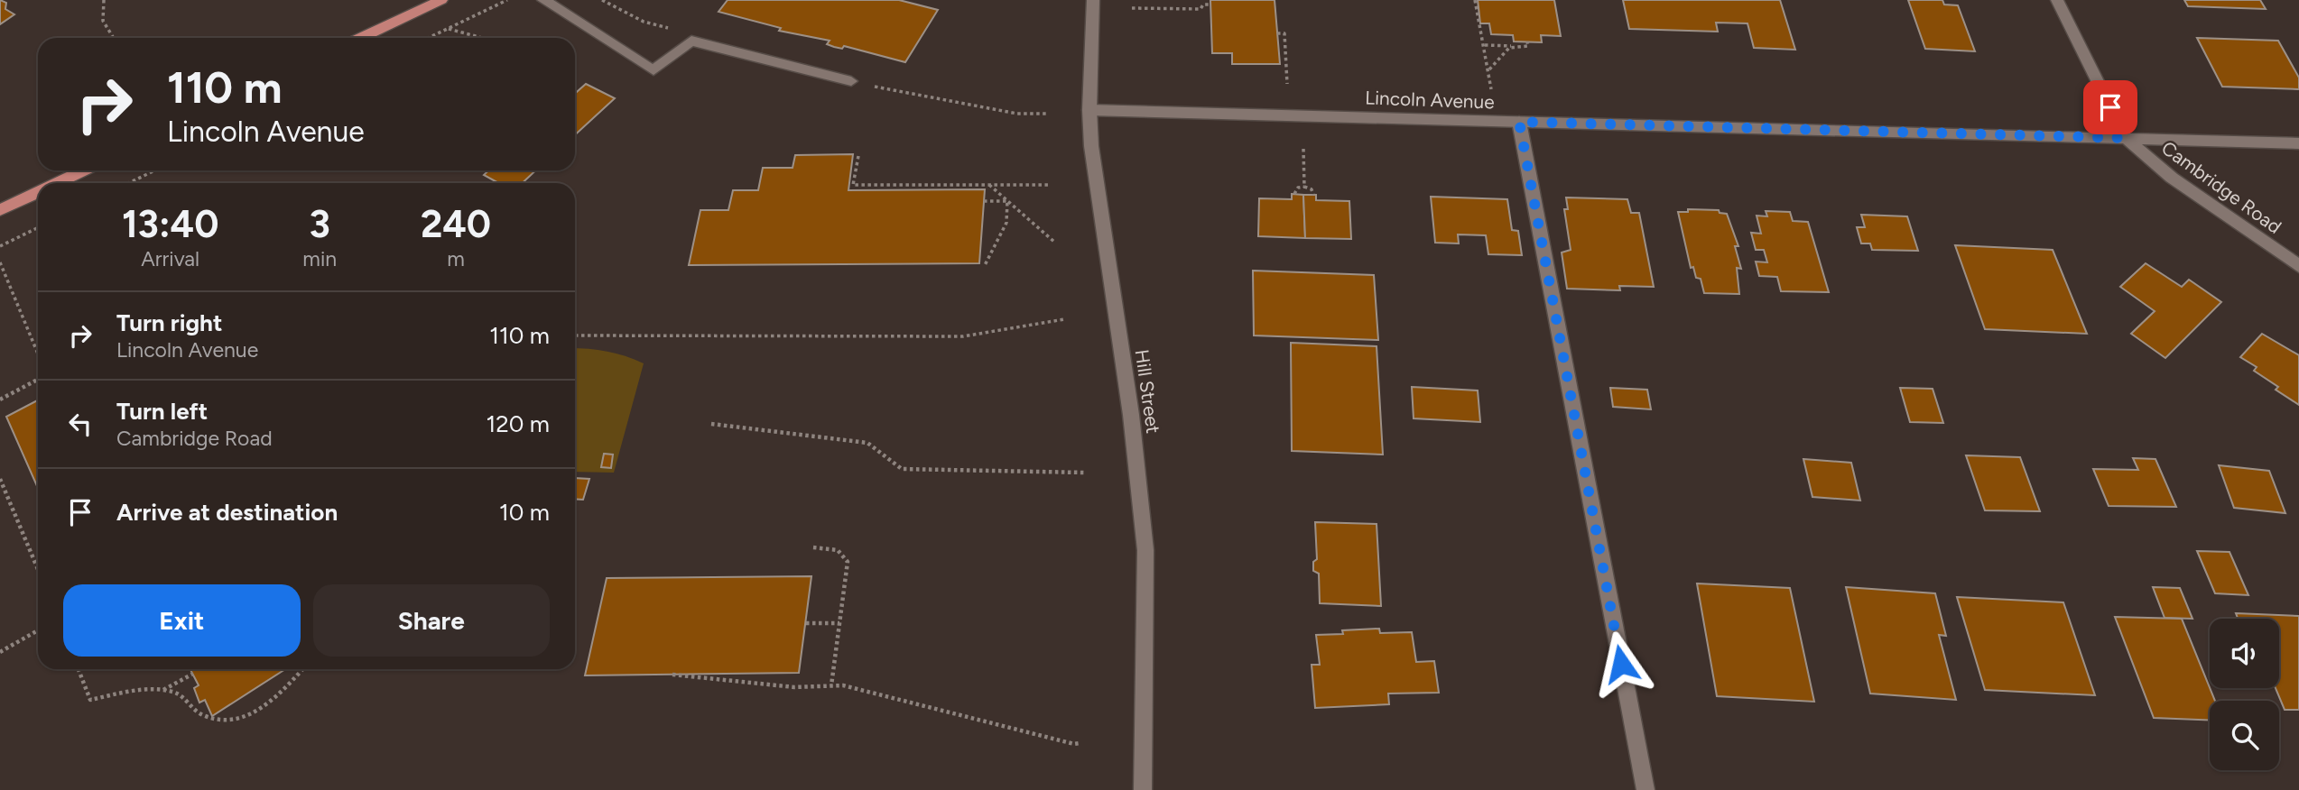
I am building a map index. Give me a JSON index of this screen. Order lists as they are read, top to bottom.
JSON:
{
  "streets": {
    "street": ["Lincoln Avenue", "Cambridge Road", "Hill Street"]
  },
  "crossings": [
    ["Lincoln Avenue", "Cambridge Road"],
    ["Lincoln Avenue", "Hill Street"]
  ],
  "page": {
    "turn": ["110 m", "Lincoln Avenue"],
    "eta": [
      "13:40",
      "Arrival",
      "3",
      "min",
      "240",
      "m"
    ],
    "list": [
      {
        "name": "Turn right",
        "note": "Lincoln Avenue",
        "value": "110 m"
      },
      {
        "name": "Turn left",
        "note": "Cambridge Road",
        "value": "120 m"
      },
      {
        "name": "Arrive at destination",
        "value": "10 m"
      }
    ],
    "buttons": ["Exit", "Share"]
  }
}
